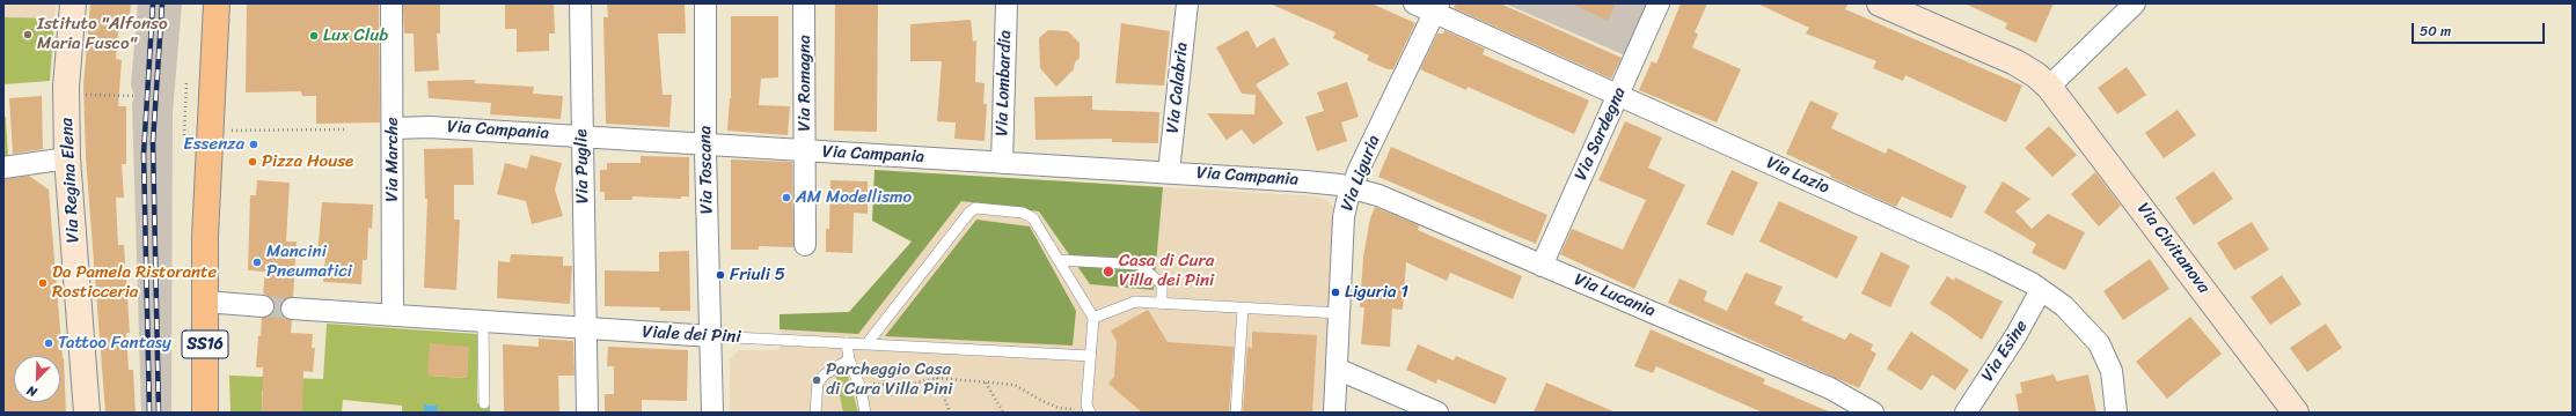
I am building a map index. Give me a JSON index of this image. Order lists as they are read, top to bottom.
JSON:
{
  "streets": {
    "main road": ["SS16"],
    "street": [
      "Via Romagna",
      "Via Lombardia",
      "Via Calabria",
      "Via Campania",
      "Via Sardegna",
      "Via Marche",
      "Via Puglie",
      "Via Toscana",
      "Via Liguria",
      "Via Lazio",
      "Via Regina Elena",
      "Via Civitanova",
      "Via Lucania",
      "Viale dei Pini",
      "Via Esine"
    ]
  },
  "crossings": [
    ["Via Romagna", "Via Campania"],
    ["Via Lombardia", "Via Campania"],
    ["Via Calabria", "Via Campania"],
    ["Via Campania", "Via Marche"],
    ["Via Campania", "Via Puglie"],
    ["Via Campania", "Via Toscana"],
    ["Via Campania", "Via Liguria"],
    ["Via Campania", "Via Lucania"],
    ["Via Sardegna", "Via Lazio"],
    ["Via Sardegna", "Via Lucania"],
    ["Via Marche", "Viale dei Pini"],
    ["Via Puglie", "Viale dei Pini"],
    ["Via Toscana", "Viale dei Pini"],
    ["Via Liguria", "Via Lazio"],
    ["Via Liguria", "Via Lucania"],
    ["Via Lazio", "Via Esine"]
  ],
  "places": [
    "Istituto \"Alfonso Maria Fusco\"",
    "Lux Club",
    "Essenza",
    "Pizza House",
    "AM Modellismo",
    "Mancini Pneumatici",
    "Casa di Cura Villa dei Pini",
    "Friuli 5",
    "Da Pamela Ristorante Rosticceria",
    "Liguria 1",
    "Tattoo Fantasy",
    "Parcheggio Casa di Cura Villa Pini"
  ],
  "scale_bar": "50 m",
  "north": "bottom left"
}
